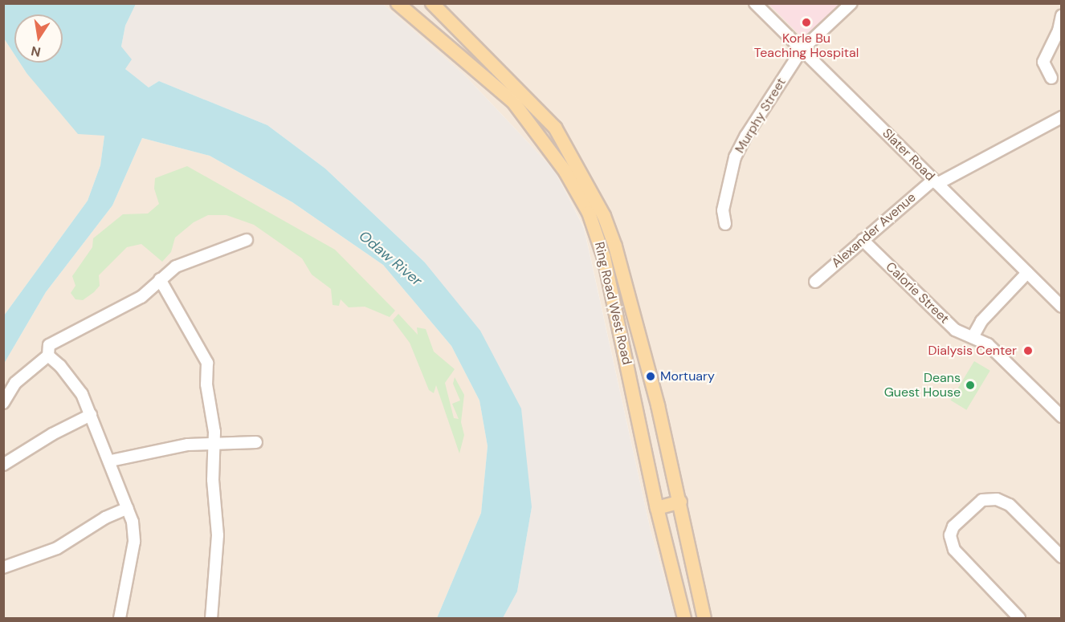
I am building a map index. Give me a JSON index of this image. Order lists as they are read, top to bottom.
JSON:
{
  "streets": {
    "main road": ["Ring Road West Road"],
    "street": [
      "Murphy Street",
      "Slater Road",
      "Alexander Avenue",
      "Calorie Street"
    ]
  },
  "crossings": [
    ["Murphy Street", "Slater Road"],
    ["Slater Road", "Alexander Avenue"],
    ["Alexander Avenue", "Calorie Street"]
  ],
  "water": ["Odaw River"],
  "places": [
    "Korle Bu Teaching Hospital",
    "Dialysis Center",
    "Mortuary",
    "Deans Guest House"
  ],
  "north": "bottom"
}
